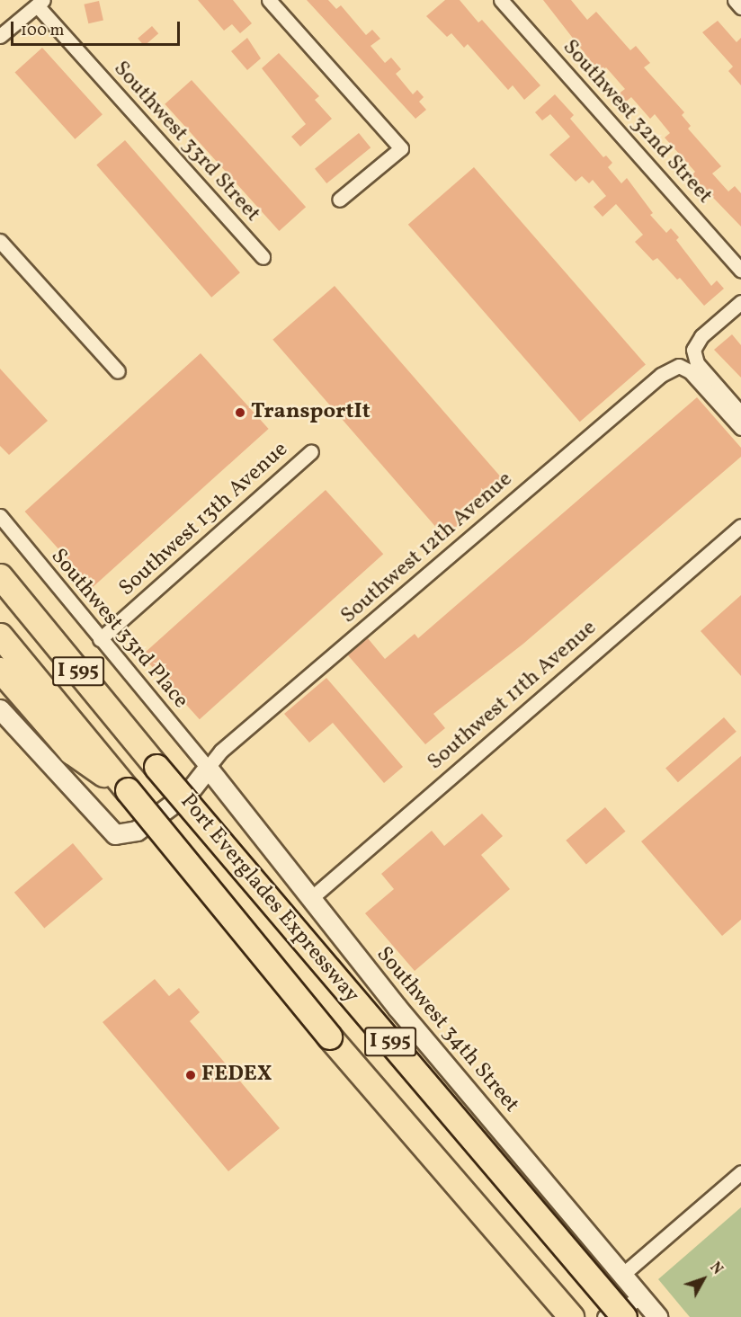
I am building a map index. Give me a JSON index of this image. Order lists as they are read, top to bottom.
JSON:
{
  "streets": {
    "highway": ["I 595", "Port Everglades Expressway"],
    "street": [
      "Southwest 32nd Street",
      "Southwest 33rd Street",
      "Southwest 13th Avenue",
      "Southwest 12th Avenue",
      "Southwest 33rd Place",
      "Southwest 11th Avenue",
      "Southwest 34th Street"
    ]
  },
  "crossings": [
    ["Southwest 13th Avenue", "Southwest 33rd Place"],
    ["Southwest 12th Avenue", "Southwest 33rd Place"],
    ["Southwest 12th Avenue", "Southwest 34th Street"],
    ["Southwest 33rd Place", "Southwest 34th Street"],
    ["Southwest 11th Avenue", "Southwest 34th Street"]
  ],
  "places": ["TransportIt", "FEDEX"],
  "scale_bar": "100 m",
  "north": "top right"
}
